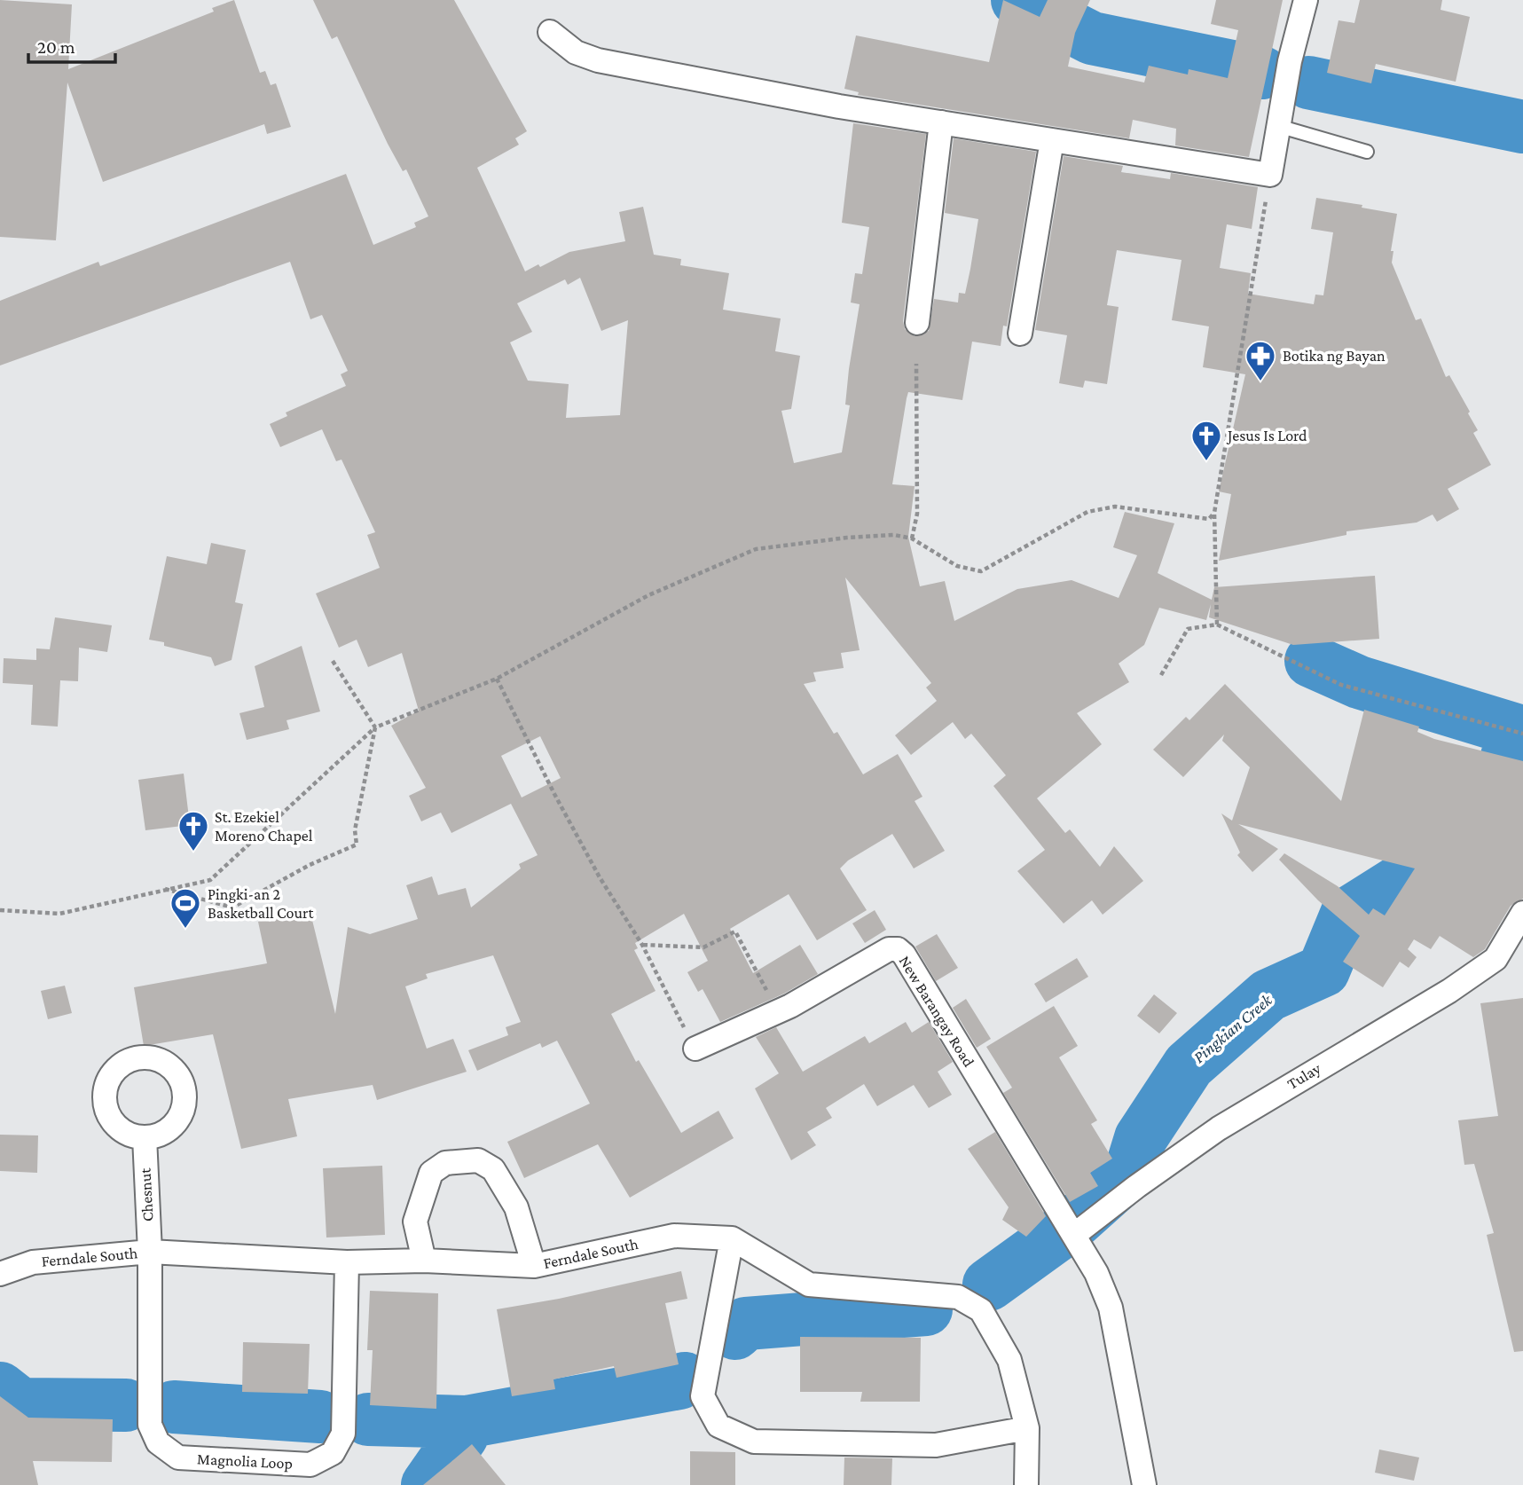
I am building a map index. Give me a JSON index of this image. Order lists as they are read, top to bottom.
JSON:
{
  "streets": {
    "street": [
      "New Barangay Road",
      "Tulay",
      "Chesnut",
      "Ferndale South",
      "Magnolia Loop"
    ]
  },
  "crossings": [
    ["New Barangay Road", "Tulay"],
    ["Chesnut", "Ferndale South"],
    ["Chesnut", "Magnolia Loop"],
    ["Ferndale South", "Magnolia Loop"]
  ],
  "water": ["Pingkian Creek"],
  "places": {
    "pharmacy": ["Botika ng Bayan"],
    "church": ["Jesus Is Lord", "St. Ezekiel Moreno Chapel"],
    "sports": ["Pingki-an 2 Basketball Court"]
  },
  "scale_bar": "20 m"
}
